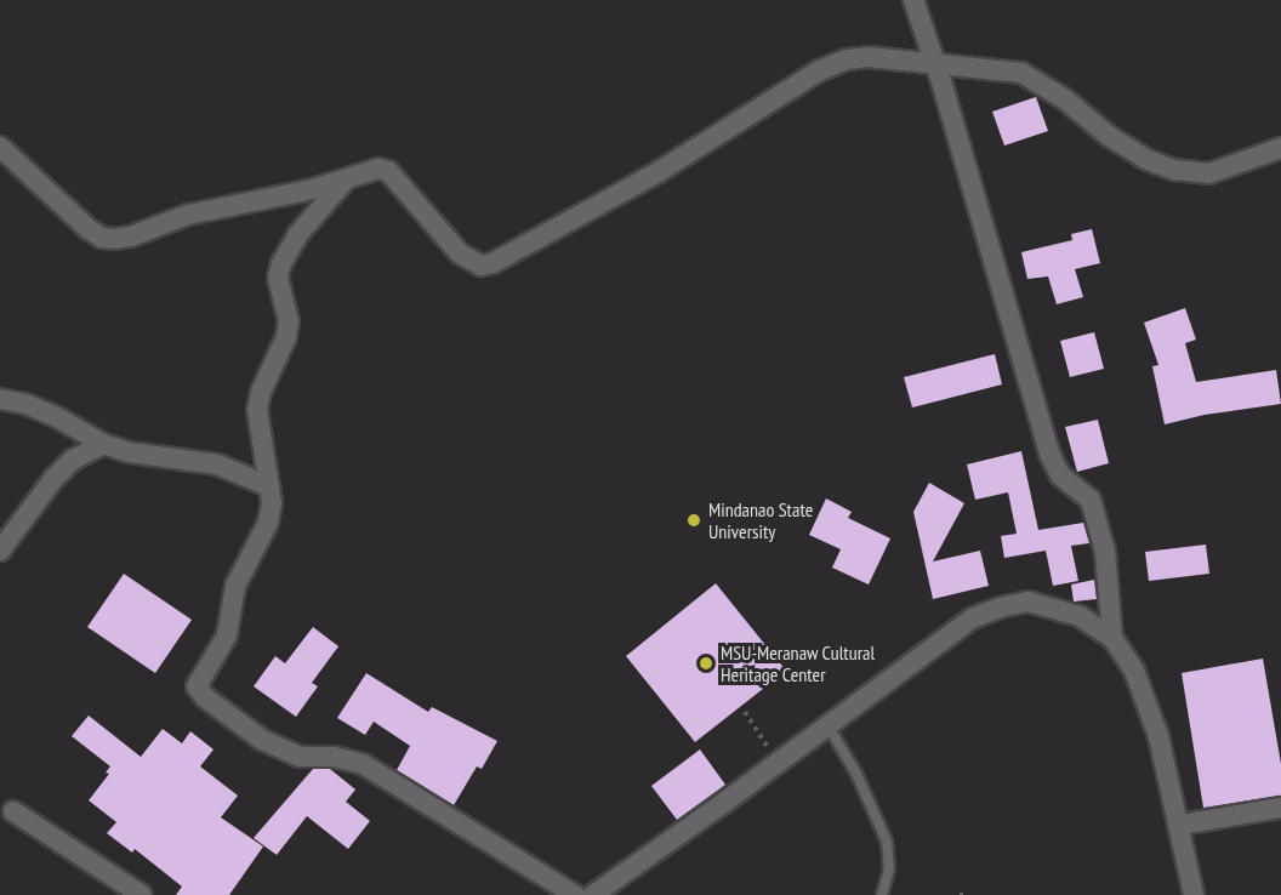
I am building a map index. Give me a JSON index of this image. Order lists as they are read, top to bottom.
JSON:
{
  "places": ["Mindanao State University", "MSU-Meranaw Cultural Heritage Center"]
}
